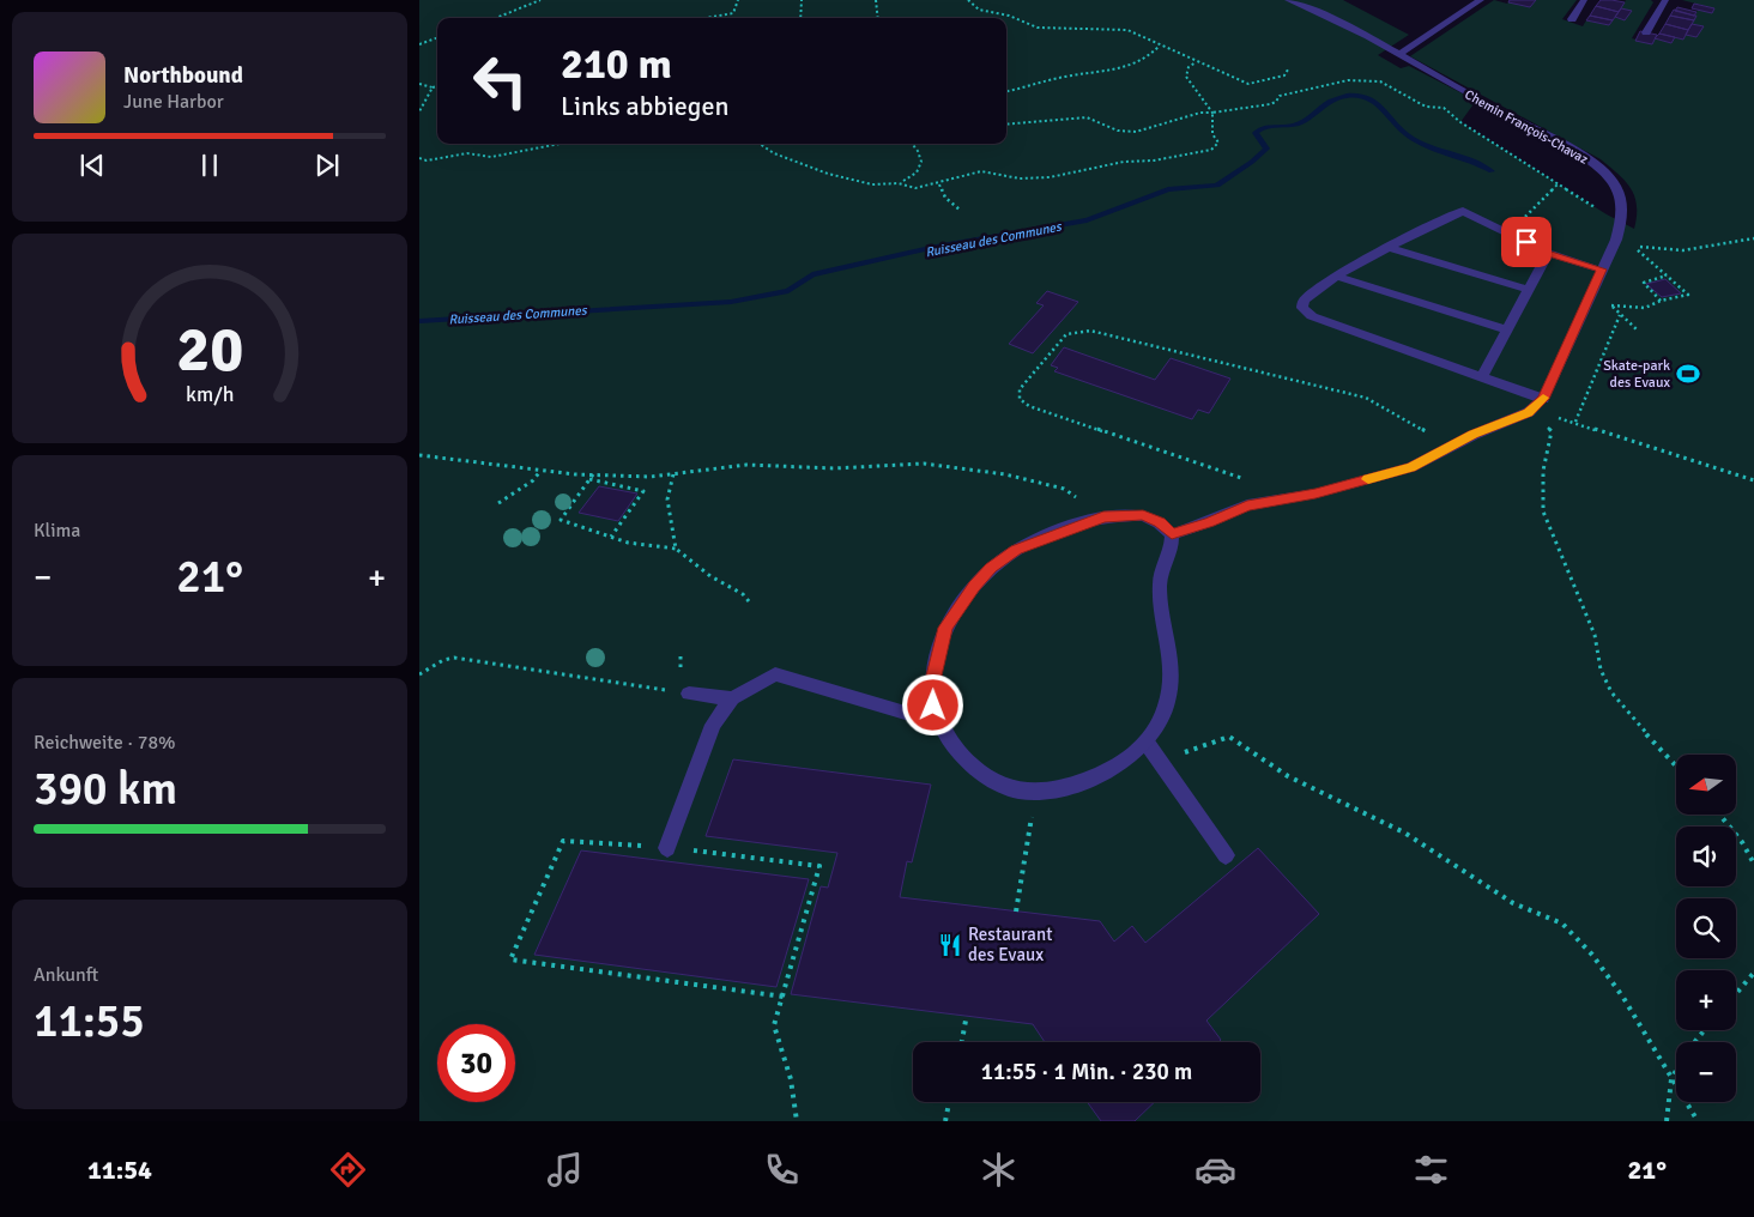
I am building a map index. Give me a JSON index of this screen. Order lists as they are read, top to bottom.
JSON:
{
  "streets": {
    "street": ["Chemin François-Chavaz"]
  },
  "water": ["Ruisseau des Communes"],
  "places": {
    "sports": ["Skate-park des Evaux"],
    "restaurant": ["Restaurant des Evaux"]
  },
  "north": "left",
  "page": {
    "turn": ["210 m", "Links abbiegen"],
    "song": ["Northbound", "June Harbor"],
    "tile": [
      "Klima",
      ["Reichweite · 78%", "390 km"],
      ["Ankunft", "11:55"]
    ],
    "heat": ["−", "21°", "+"],
    "map_buttons": ["+", "−"],
    "limit": "30",
    "trip": "11:55 · 1 Min. · 230 m",
    "tabs": ["11:54", "21°"],
    "gauge": ["20", "km/h"]
  }
}
